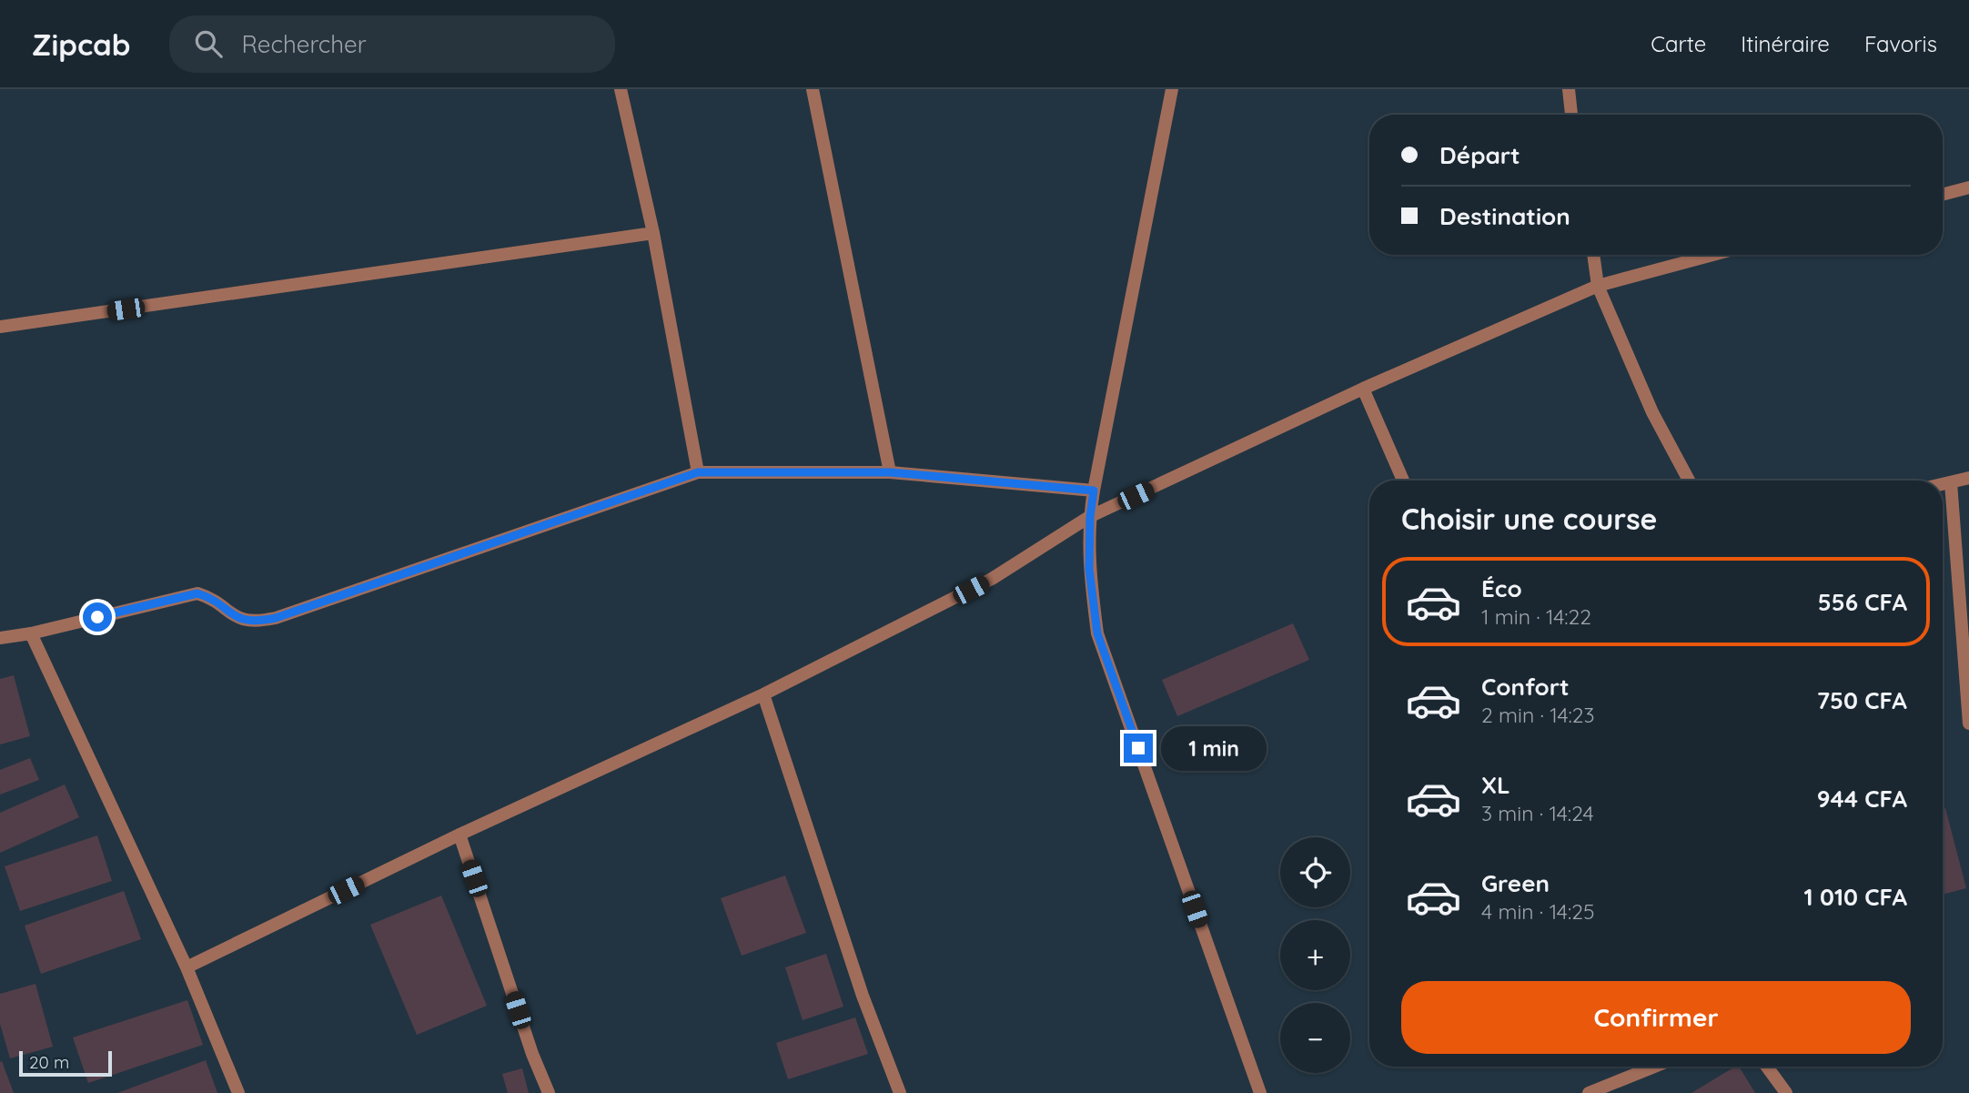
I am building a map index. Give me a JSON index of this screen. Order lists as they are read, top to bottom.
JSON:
{
  "scale_bar": "20 m",
  "page": {
    "header": "Zipcab",
    "search": "Rechercher",
    "nav": ["Carte", "Itinéraire", "Favoris"],
    "banner": ["Départ", "Destination"],
    "heading": "Choisir une course",
    "list": [
      {
        "name": "Éco",
        "note": "1 min · 14:22",
        "value": "556 CFA"
      },
      {
        "name": "Confort",
        "note": "2 min · 14:23",
        "value": "750 CFA"
      },
      {
        "name": "XL",
        "note": "3 min · 14:24",
        "value": "944 CFA"
      },
      {
        "name": "Green",
        "note": "4 min · 14:25",
        "value": "1 010 CFA"
      }
    ],
    "bubble": "1 min",
    "map_buttons": ["+", "−"],
    "buttons": "Confirmer",
    "scale": "20 m"
  }
}
